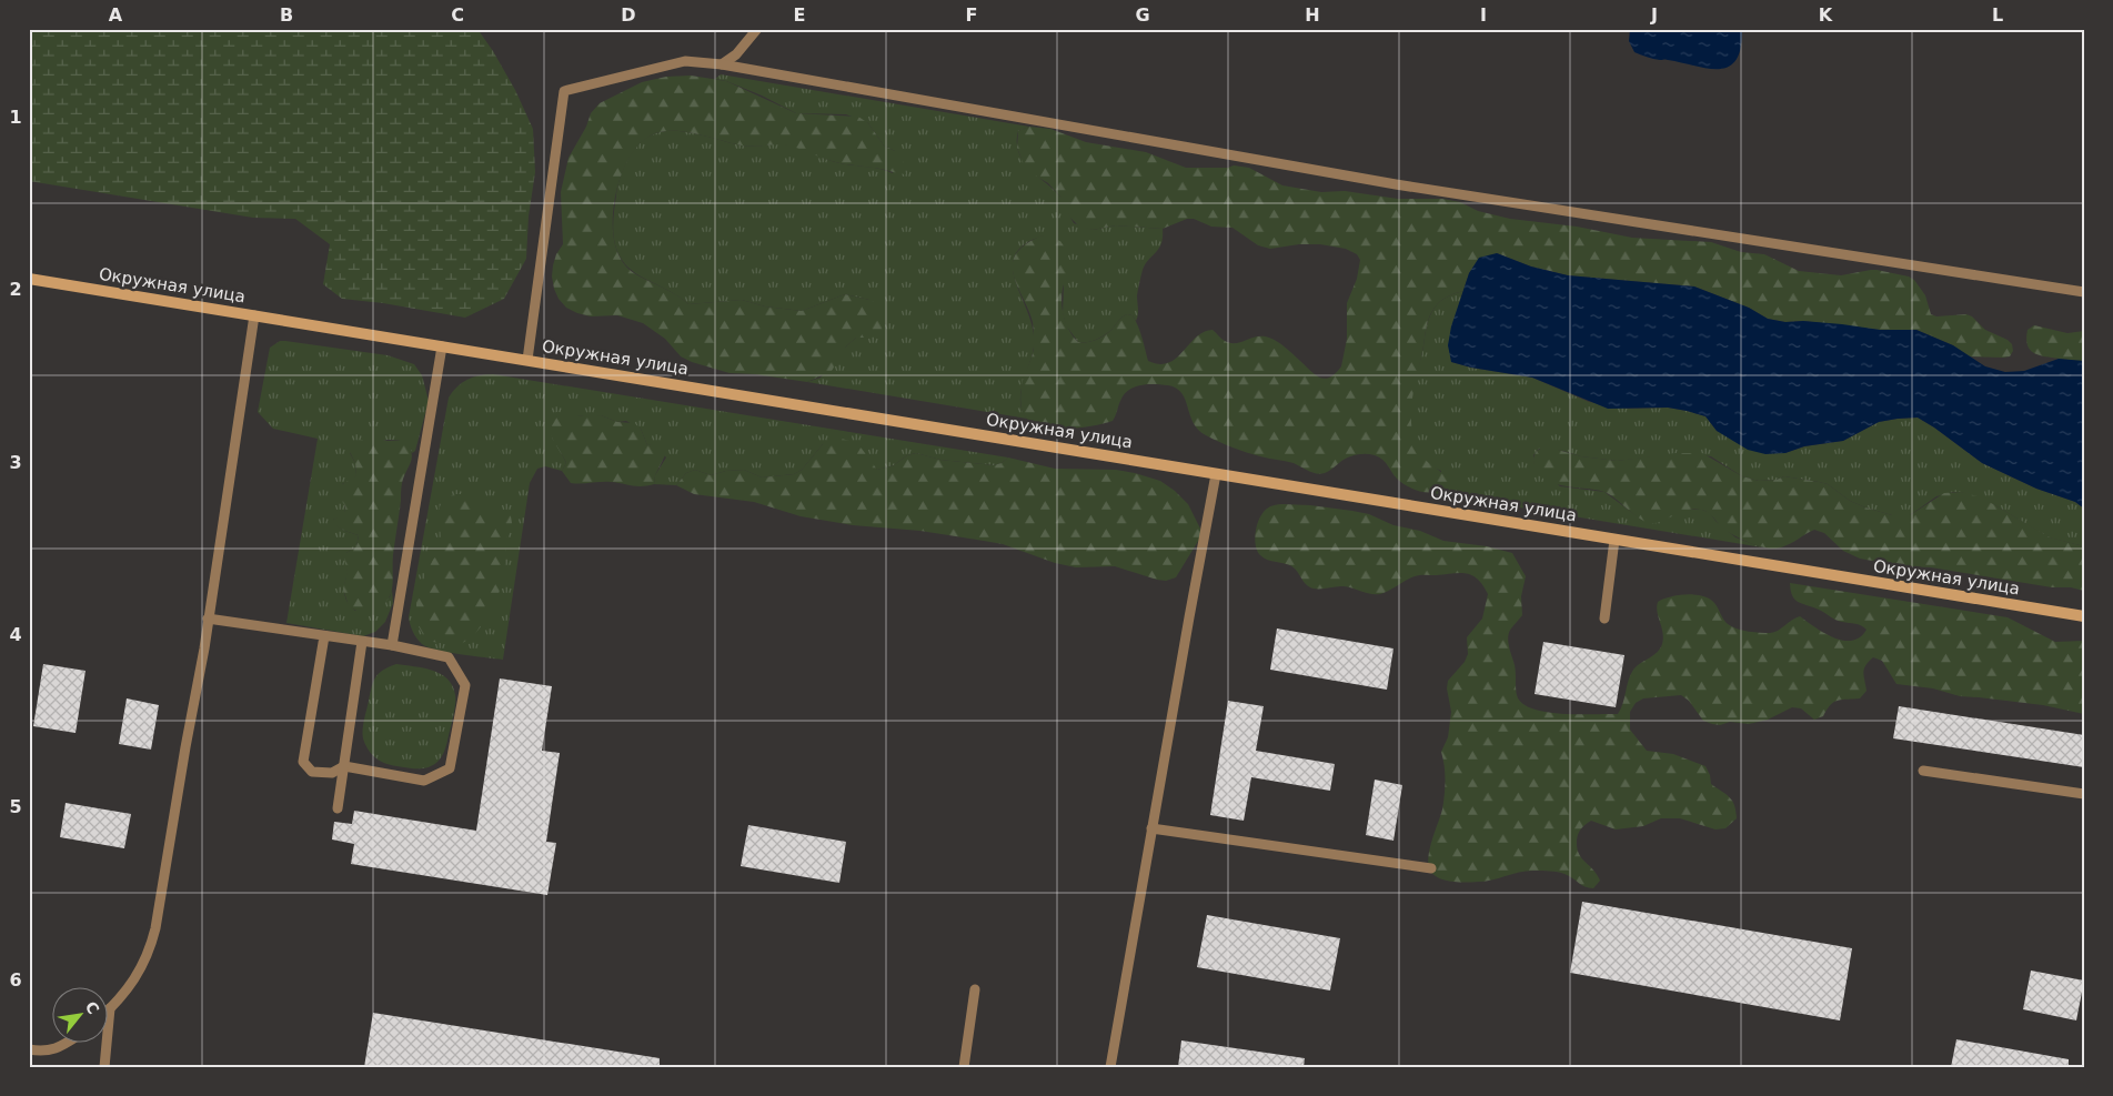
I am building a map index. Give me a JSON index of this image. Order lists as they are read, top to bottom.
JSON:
{
  "streets": {
    "main road": ["Окружная улица"]
  },
  "north": "top right",
  "grid": {
    "columns": [
      "A",
      "B",
      "C",
      "D",
      "E",
      "F",
      "G",
      "H",
      "I",
      "J",
      "K",
      "L"
    ],
    "rows": [
      "1",
      "2",
      "3",
      "4",
      "5",
      "6"
    ]
  }
}
